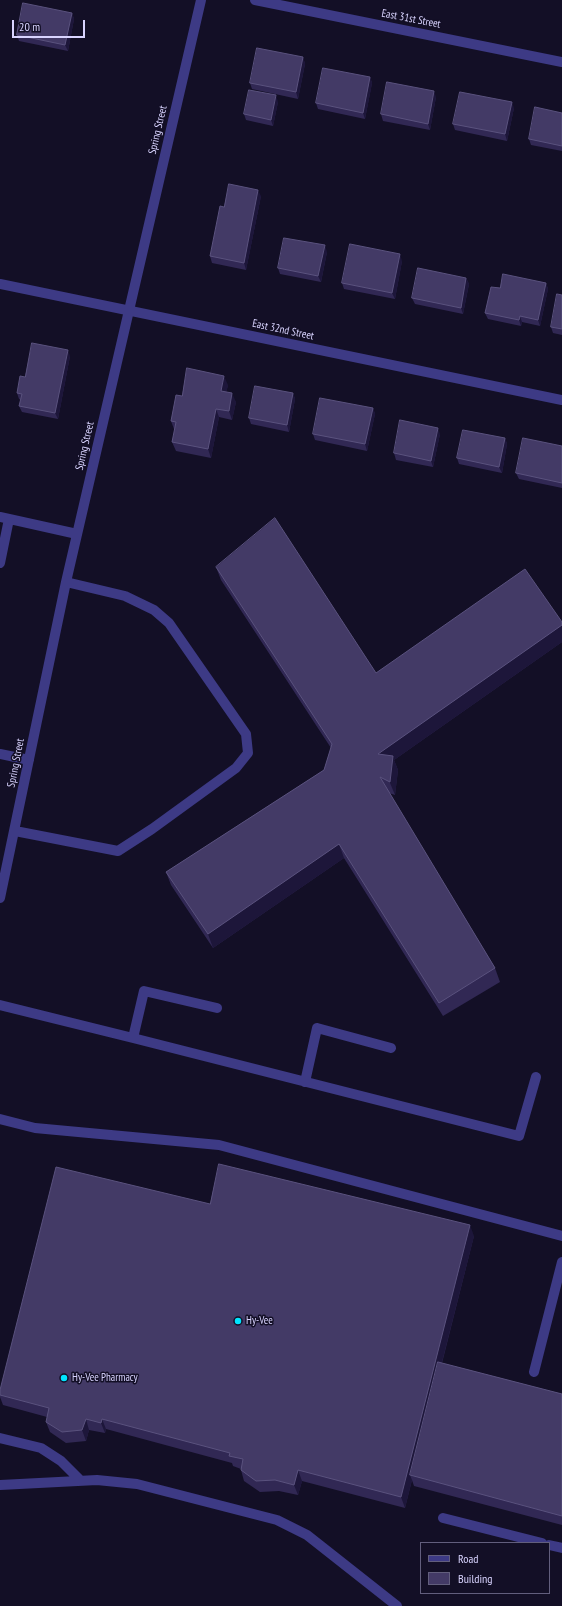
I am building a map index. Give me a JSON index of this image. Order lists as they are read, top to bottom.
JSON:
{
  "streets": {
    "street": ["East 31st Street", "Spring Street", "East 32nd Street"]
  },
  "crossings": [
    ["Spring Street", "East 32nd Street"]
  ],
  "places": ["Hy-Vee", "Hy-Vee Pharmacy"],
  "legend": ["Road", "Building"],
  "scale_bar": "20 m"
}
